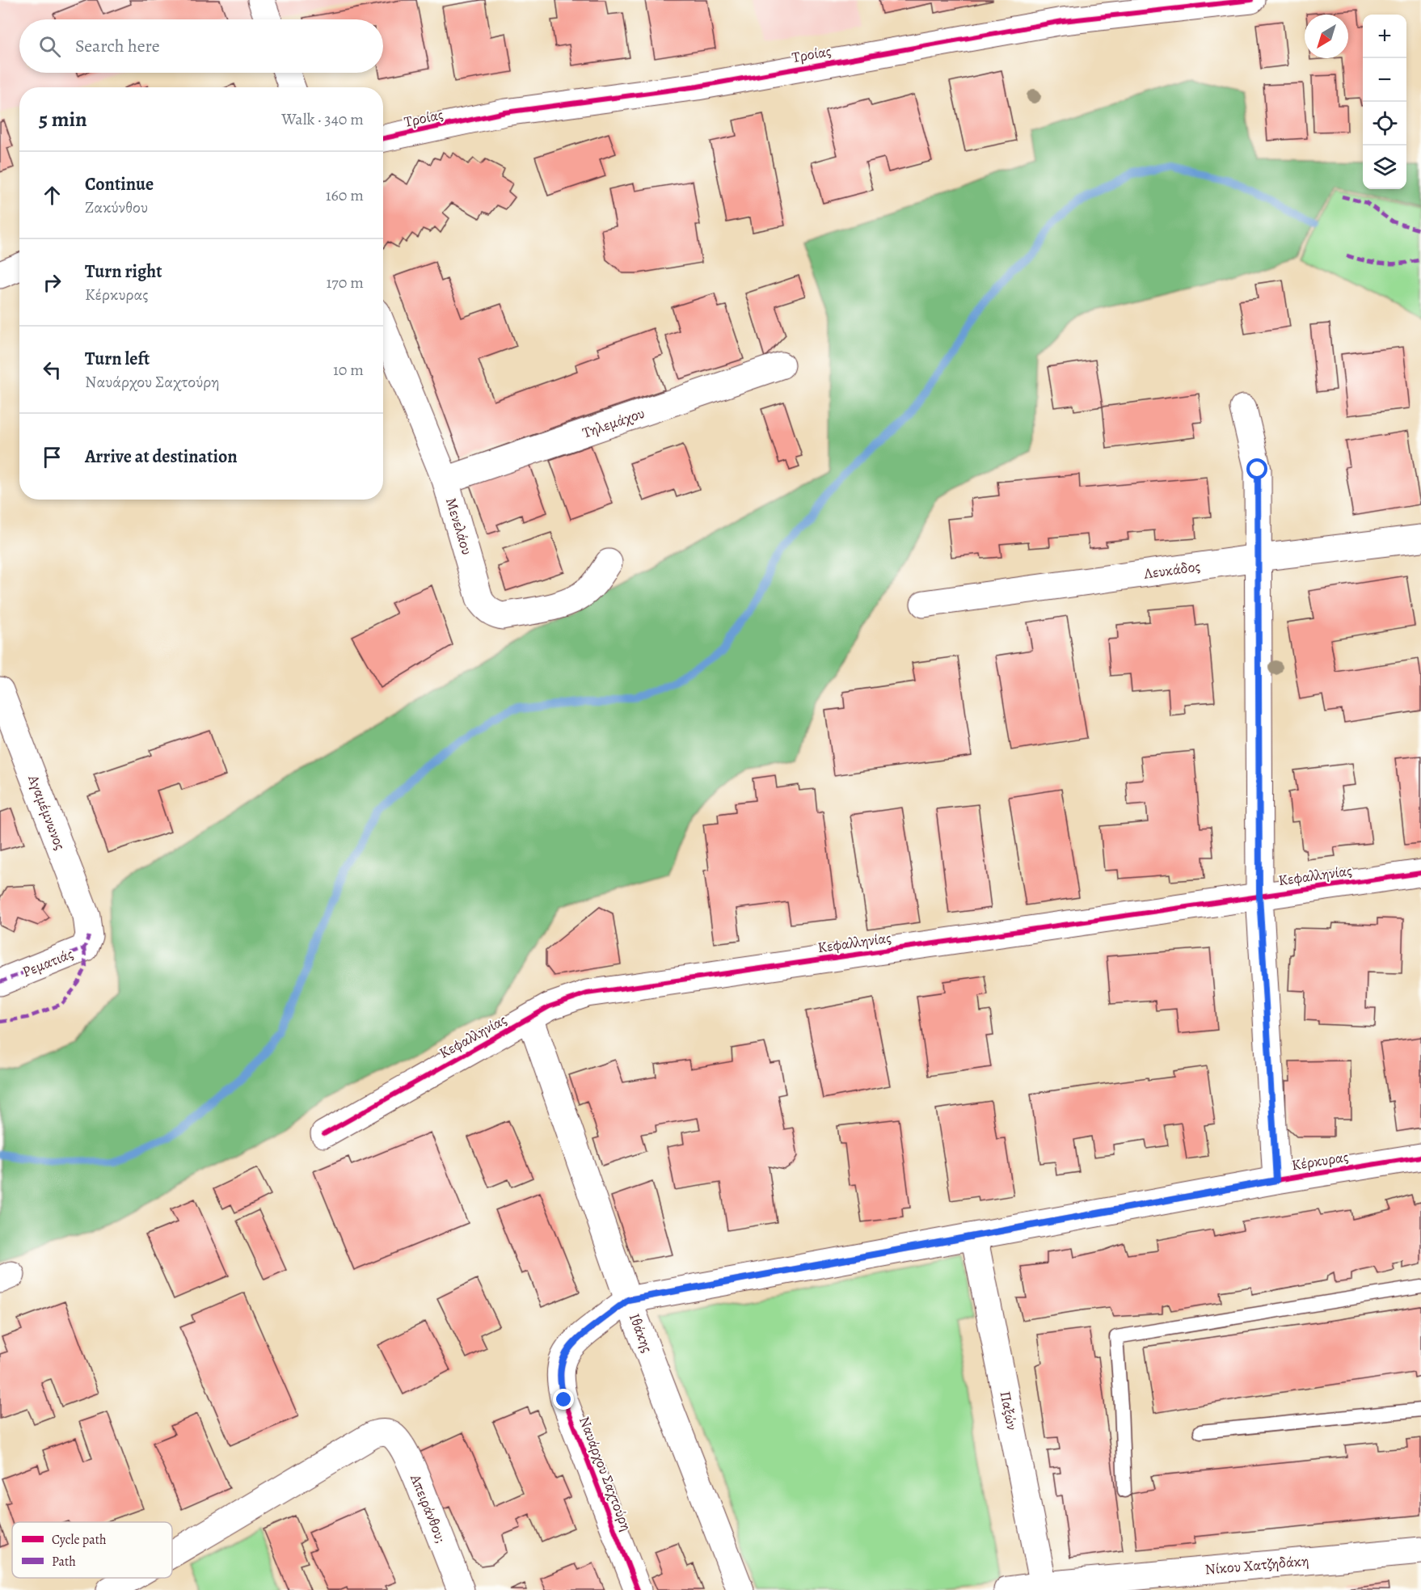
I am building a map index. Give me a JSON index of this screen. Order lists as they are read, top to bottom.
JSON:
{
  "streets": {
    "street": [
      "Τροίας",
      "Τηλεμάχου",
      "Μενελάου",
      "Λευκάδος",
      "Αγαμέμνωνος",
      "Κεφαλληνίας",
      "Ρεματιάς",
      "Κέρκυρας",
      "Ιθάκης",
      "Παξών",
      "Ναυάρχου Σαχτούρη",
      "Απειράνθου;",
      "Νίκου Χατζηδάκη"
    ]
  },
  "crossings": [
    ["Τηλεμάχου", "Μενελάου"],
    ["Αγαμέμνωνος", "Ρεματιάς"],
    ["Κεφαλληνίας", "Ιθάκης"],
    ["Κέρκυρας", "Ιθάκης"],
    ["Κέρκυρας", "Παξών"],
    ["Κέρκυρας", "Ναυάρχου Σαχτούρη"],
    ["Παξών", "Νίκου Χατζηδάκη"]
  ],
  "legend": ["Cycle path", "Path"],
  "north": "bottom left",
  "page": {
    "map_buttons": ["+", "−"],
    "search": "Search here",
    "heading": ["5 min", "Walk · 340 m"],
    "list": [
      ["Continue", "Ζακύνθου", "160 m"],
      ["Turn right", "Κέρκυρας", "170 m"],
      ["Turn left", "Ναυάρχου Σαχτούρη", "10 m"],
      "Arrive at destination"
    ]
  }
}
